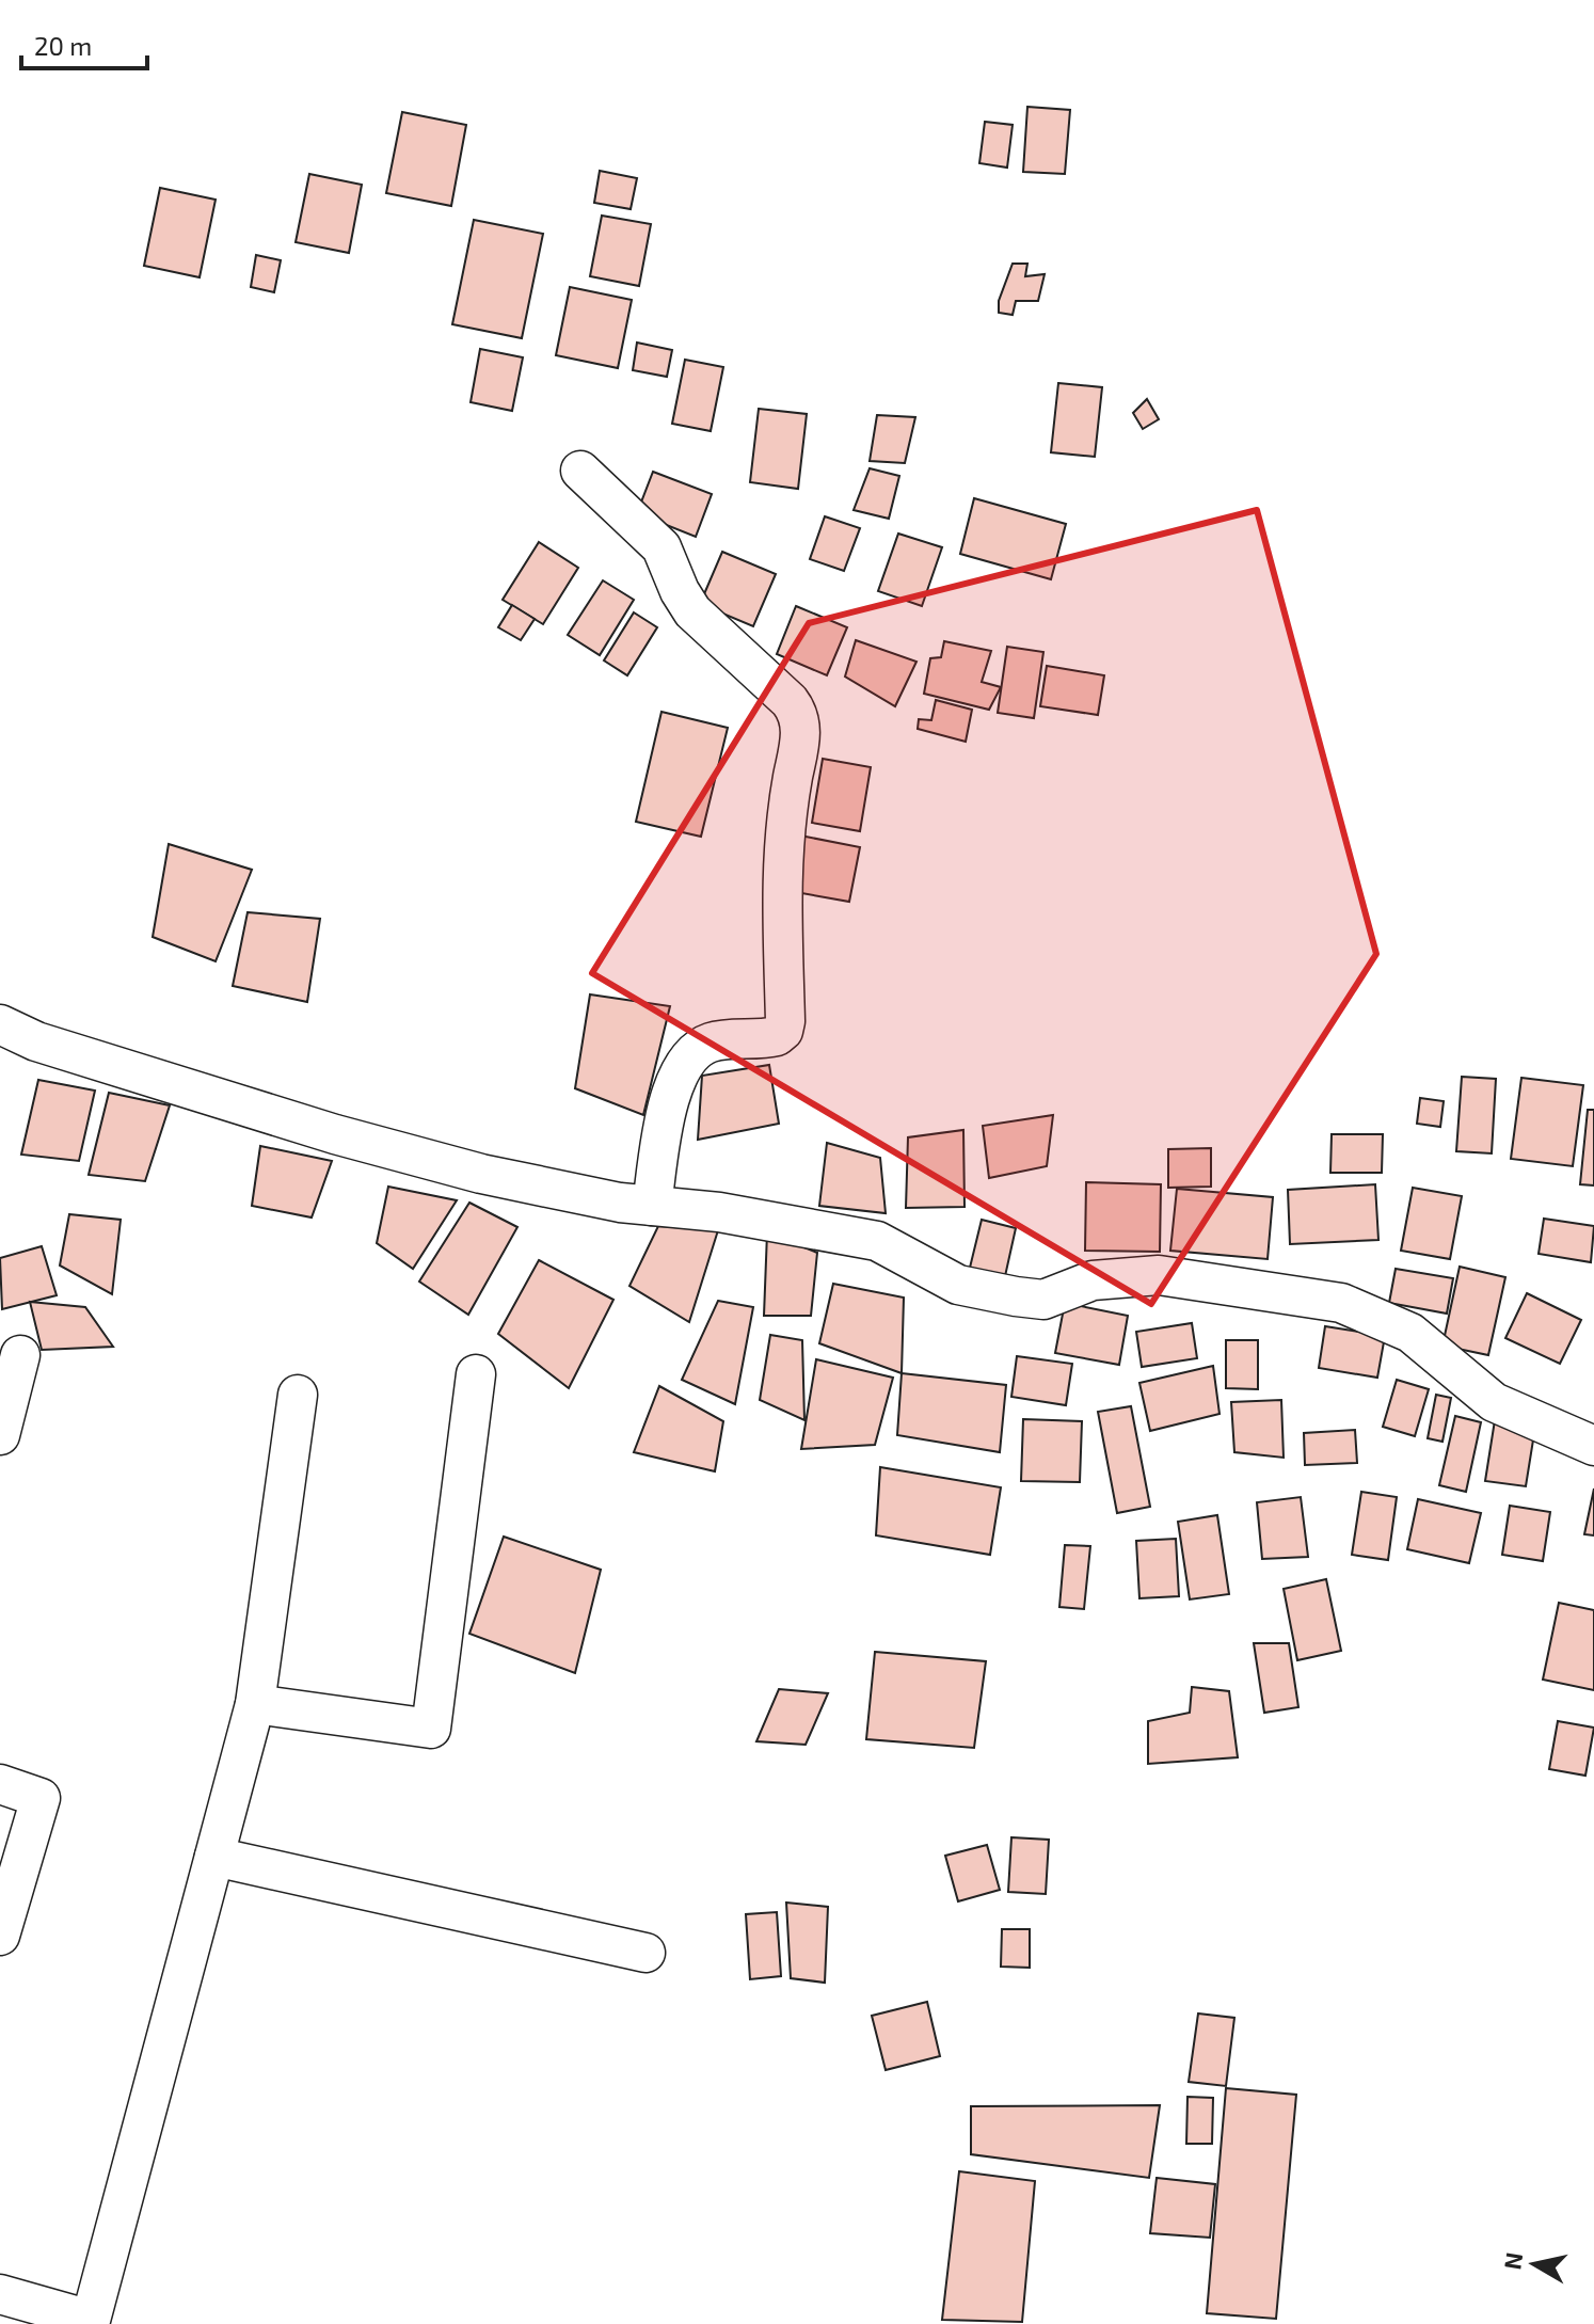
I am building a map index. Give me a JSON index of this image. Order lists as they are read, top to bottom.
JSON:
{
  "scale_bar": "20 m",
  "north": "left"
}
